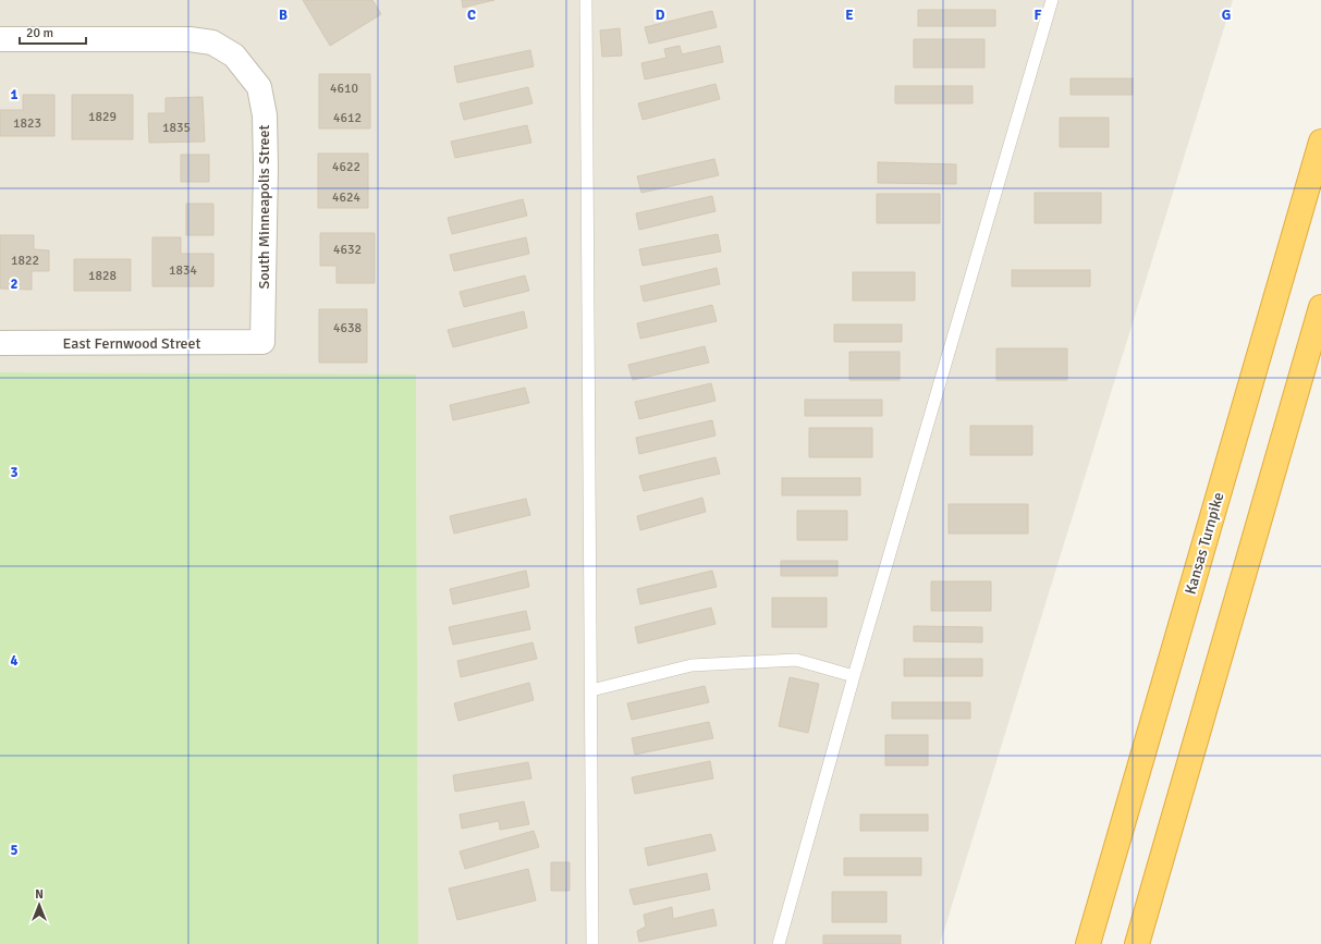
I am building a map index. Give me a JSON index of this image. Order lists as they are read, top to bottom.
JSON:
{
  "streets": {
    "highway": ["Kansas Turnpike"],
    "street": ["South Minneapolis Street", "East Fernwood Street"]
  },
  "crossings": [
    ["South Minneapolis Street", "East Fernwood Street"]
  ],
  "house_numbers": [
    "4610",
    "1829",
    "4612",
    "1823",
    "1835",
    "4622",
    "4624",
    "4632",
    "1822",
    "1834",
    "1828",
    "4638"
  ],
  "scale_bar": "20 m",
  "north": "top",
  "grid": {
    "columns": [
      "B",
      "C",
      "D",
      "E",
      "F",
      "G"
    ],
    "rows": [
      "1",
      "2",
      "3",
      "4",
      "5"
    ]
  }
}
